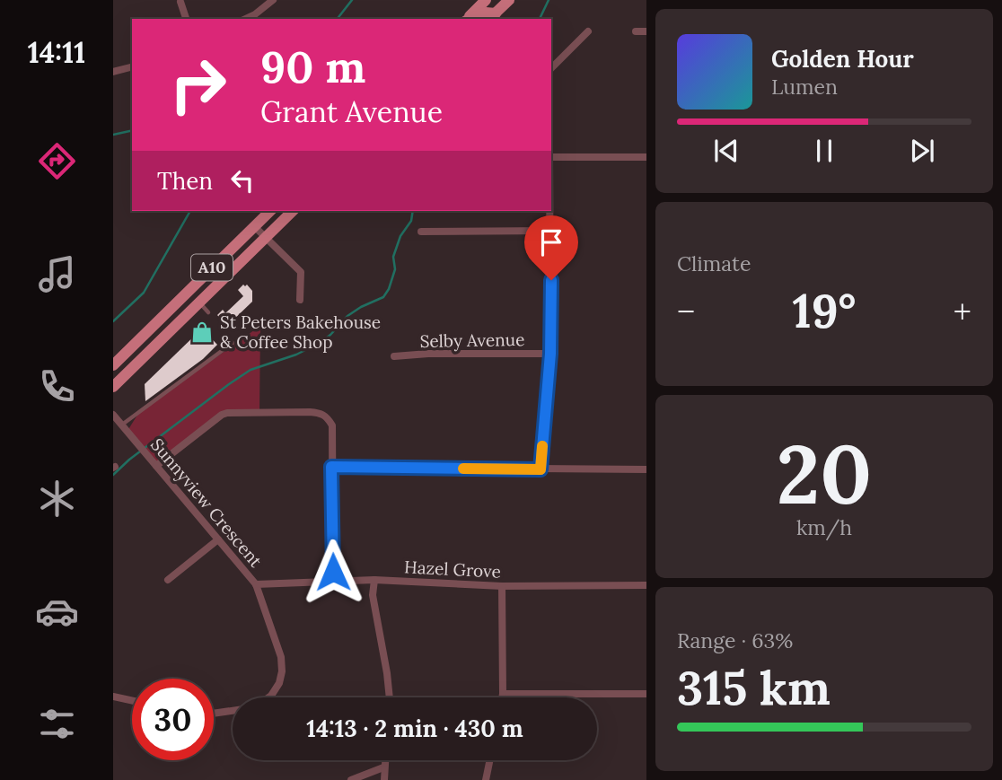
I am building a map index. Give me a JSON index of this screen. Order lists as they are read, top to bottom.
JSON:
{
  "streets": {
    "main road": ["A10"],
    "street": ["Selby Avenue", "Sunnyview Crescent", "Hazel Grove"]
  },
  "crossings": [
    ["Sunnyview Crescent", "Hazel Grove"]
  ],
  "places": {
    "shop": ["St Peters Bakehouse & Coffee Shop"]
  },
  "page": {
    "tabs": "14:11",
    "turn": ["90 m", "Grant Avenue"],
    "song": ["Golden Hour", "Lumen"],
    "then": "Then",
    "tile": [
      "Climate",
      ["20", "km/h"],
      ["Range · 63%", "315 km"]
    ],
    "heat": ["−", "19°", "+"],
    "limit": "30",
    "trip": "14:13 · 2 min · 430 m"
  }
}
